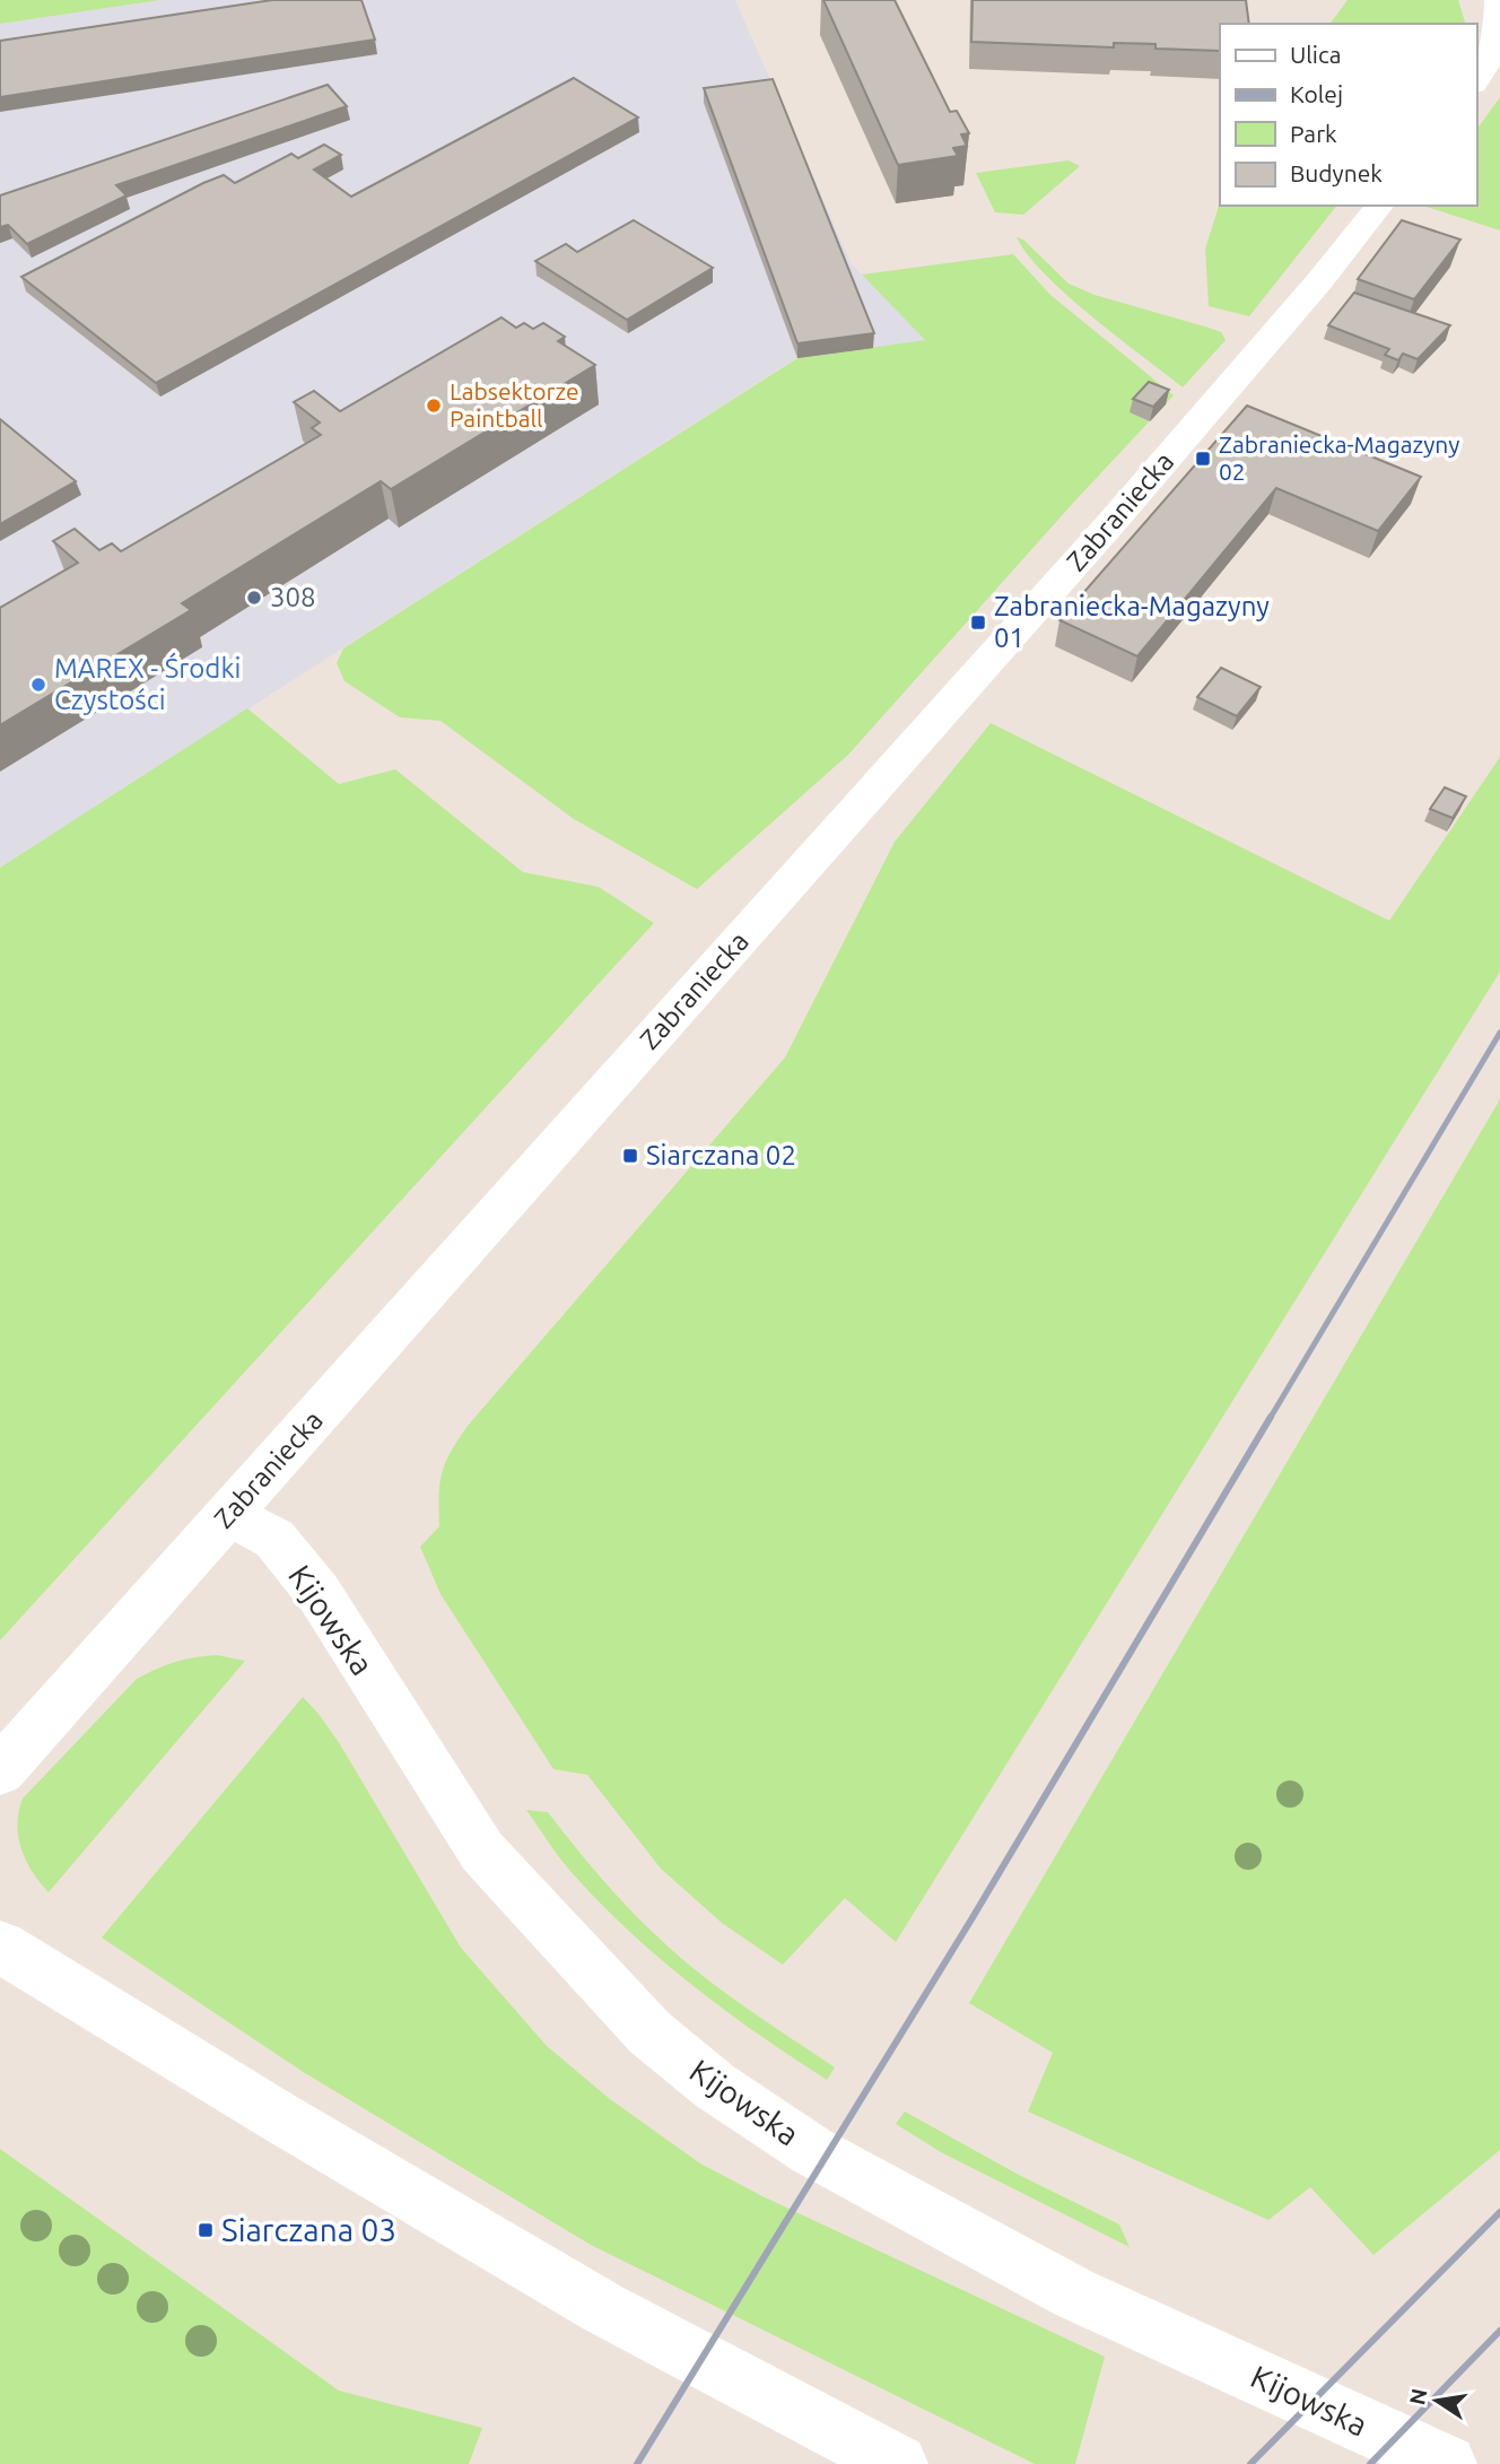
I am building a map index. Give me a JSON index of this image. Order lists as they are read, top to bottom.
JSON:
{
  "streets": {
    "main road": ["Zabraniecka", "Kijowska"]
  },
  "crossings": [
    ["Zabraniecka", "Kijowska"]
  ],
  "places": {
    "other": ["Labsektorze Paintball", "308", "MAREX - Środki Czystości"],
    "transit": [
      "Zabraniecka-Magazyny 02",
      "Zabraniecka-Magazyny 01",
      "Siarczana 02",
      "Siarczana 03"
    ]
  },
  "legend": [
    "Ulica",
    "Kolej",
    "Park",
    "Budynek"
  ],
  "north": "left"
}
